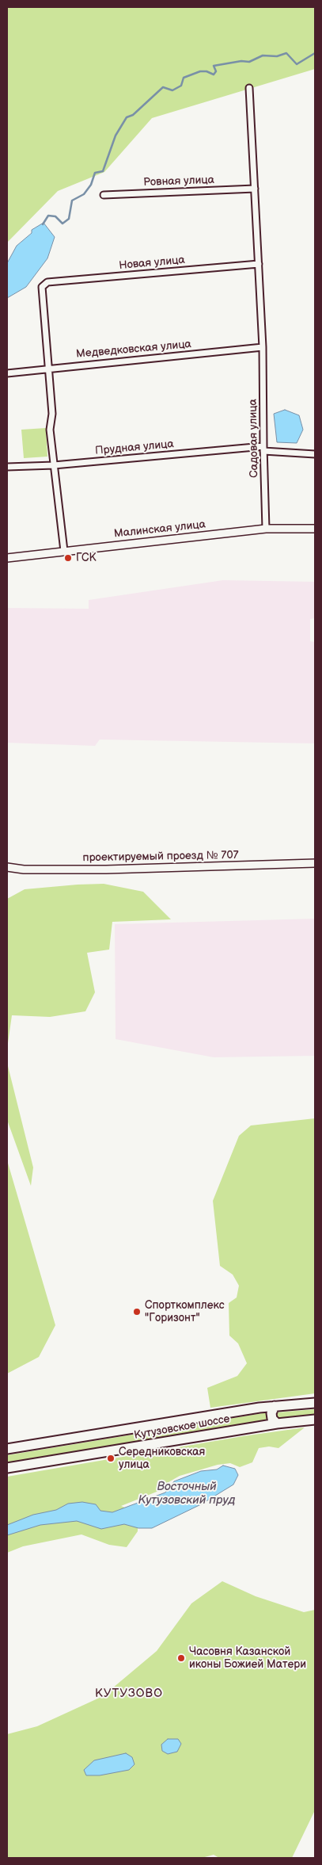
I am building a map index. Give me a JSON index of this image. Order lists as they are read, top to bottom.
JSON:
{
  "streets": {
    "main road": ["Кутузовское шоссе"],
    "street": [
      "Ровная улица",
      "Новая улица",
      "Медведковская улица",
      "Садовая улица",
      "Прудная улица",
      "Малинская улица",
      "проектируемый проезд № 707"
    ]
  },
  "crossings": [
    ["Ровная улица", "Садовая улица"],
    ["Новая улица", "Медведковская улица"],
    ["Новая улица", "Садовая улица"],
    ["Медведковская улица", "Садовая улица"],
    ["Садовая улица", "Прудная улица"],
    ["Садовая улица", "Малинская улица"]
  ],
  "districts": ["КУТУЗОВО"],
  "water": ["Восточный Кутузовский пруд"],
  "places": [
    "ГСК",
    "Спорткомплекс \"Горизонт\"",
    "Середниковская улица",
    "Часовня Казанской иконы Божией Матери"
  ]
}
